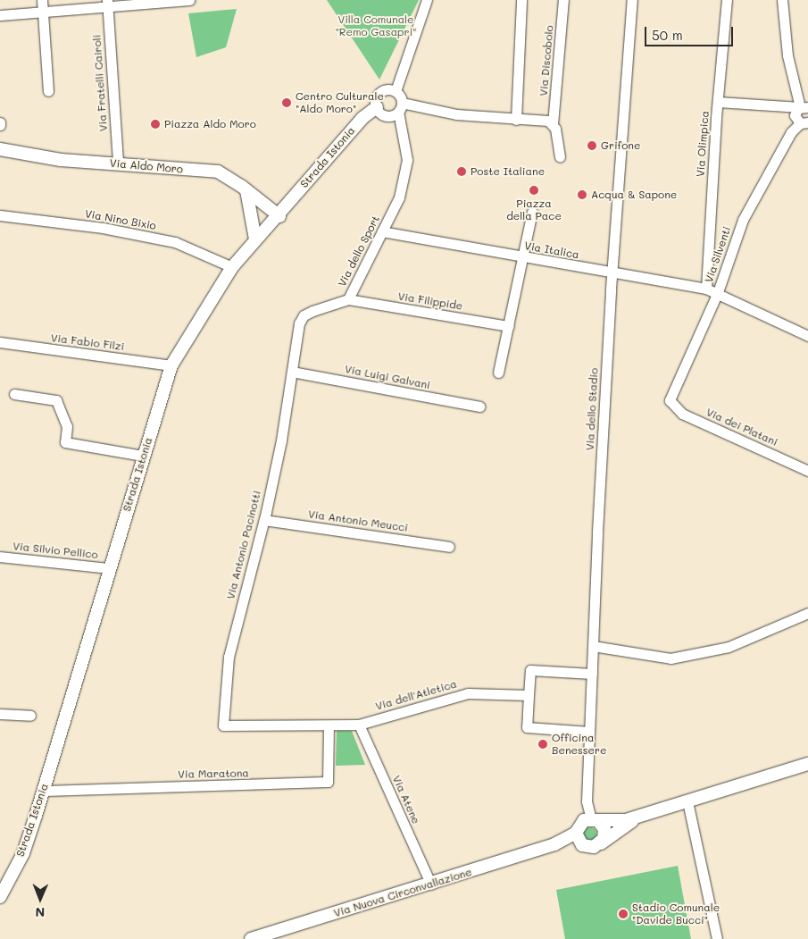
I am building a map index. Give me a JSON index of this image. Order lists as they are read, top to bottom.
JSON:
{
  "streets": {
    "street": [
      "Via Discobolo",
      "Via Fratelli Cairoli",
      "Via Olimpica",
      "Strada Istonia",
      "Via Aldo Moro",
      "Via Nino Bixio",
      "Via Italica",
      "Via dello Sport",
      "Via Silventi",
      "Via Filippide",
      "Via Fabio Filzi",
      "Via Luigi Galvani",
      "Via dello Stadio",
      "Via dei Platani",
      "Via Antonio Meucci",
      "Via Antonio Pacinotti",
      "Via Silvio Pellico",
      "Via dell'Atletica",
      "Via Maratona",
      "Via Atene",
      "Via Nuova Circonvallazione"
    ]
  },
  "crossings": [
    ["Via Fratelli Cairoli", "Via Aldo Moro"],
    ["Via Olimpica", "Via Italica"],
    ["Strada Istonia", "Via Aldo Moro"],
    ["Strada Istonia", "Via Nino Bixio"],
    ["Strada Istonia", "Via dello Sport"],
    ["Strada Istonia", "Via Fabio Filzi"],
    ["Strada Istonia", "Via Silvio Pellico"],
    ["Strada Istonia", "Via Maratona"],
    ["Via Italica", "Via dello Sport"],
    ["Via Italica", "Via Silventi"],
    ["Via Italica", "Via dello Stadio"],
    ["Via dello Sport", "Via Filippide"],
    ["Via dello Sport", "Via Luigi Galvani"],
    ["Via dello Sport", "Via Antonio Pacinotti"],
    ["Via Silventi", "Via dei Platani"],
    ["Via Luigi Galvani", "Via Antonio Pacinotti"],
    ["Via dello Stadio", "Via Nuova Circonvallazione"],
    ["Via Antonio Meucci", "Via Antonio Pacinotti"],
    ["Via Antonio Pacinotti", "Via dell'Atletica"],
    ["Via dell'Atletica", "Via Maratona"],
    ["Via dell'Atletica", "Via Atene"],
    ["Via Atene", "Via Nuova Circonvallazione"]
  ],
  "parks": ["Villa Comunale \"Remo Gasapri\""],
  "places": [
    "Centro Culturale \"Aldo Moro\"",
    "Piazza Aldo Moro",
    "Grifone",
    "Poste Italiane",
    "Piazza della Pace",
    "Acqua & Sapone",
    "Officina Benessere",
    "Stadio Comunale \"Davide Bucci\""
  ],
  "scale_bar": "50 m",
  "north": "bottom"
}
